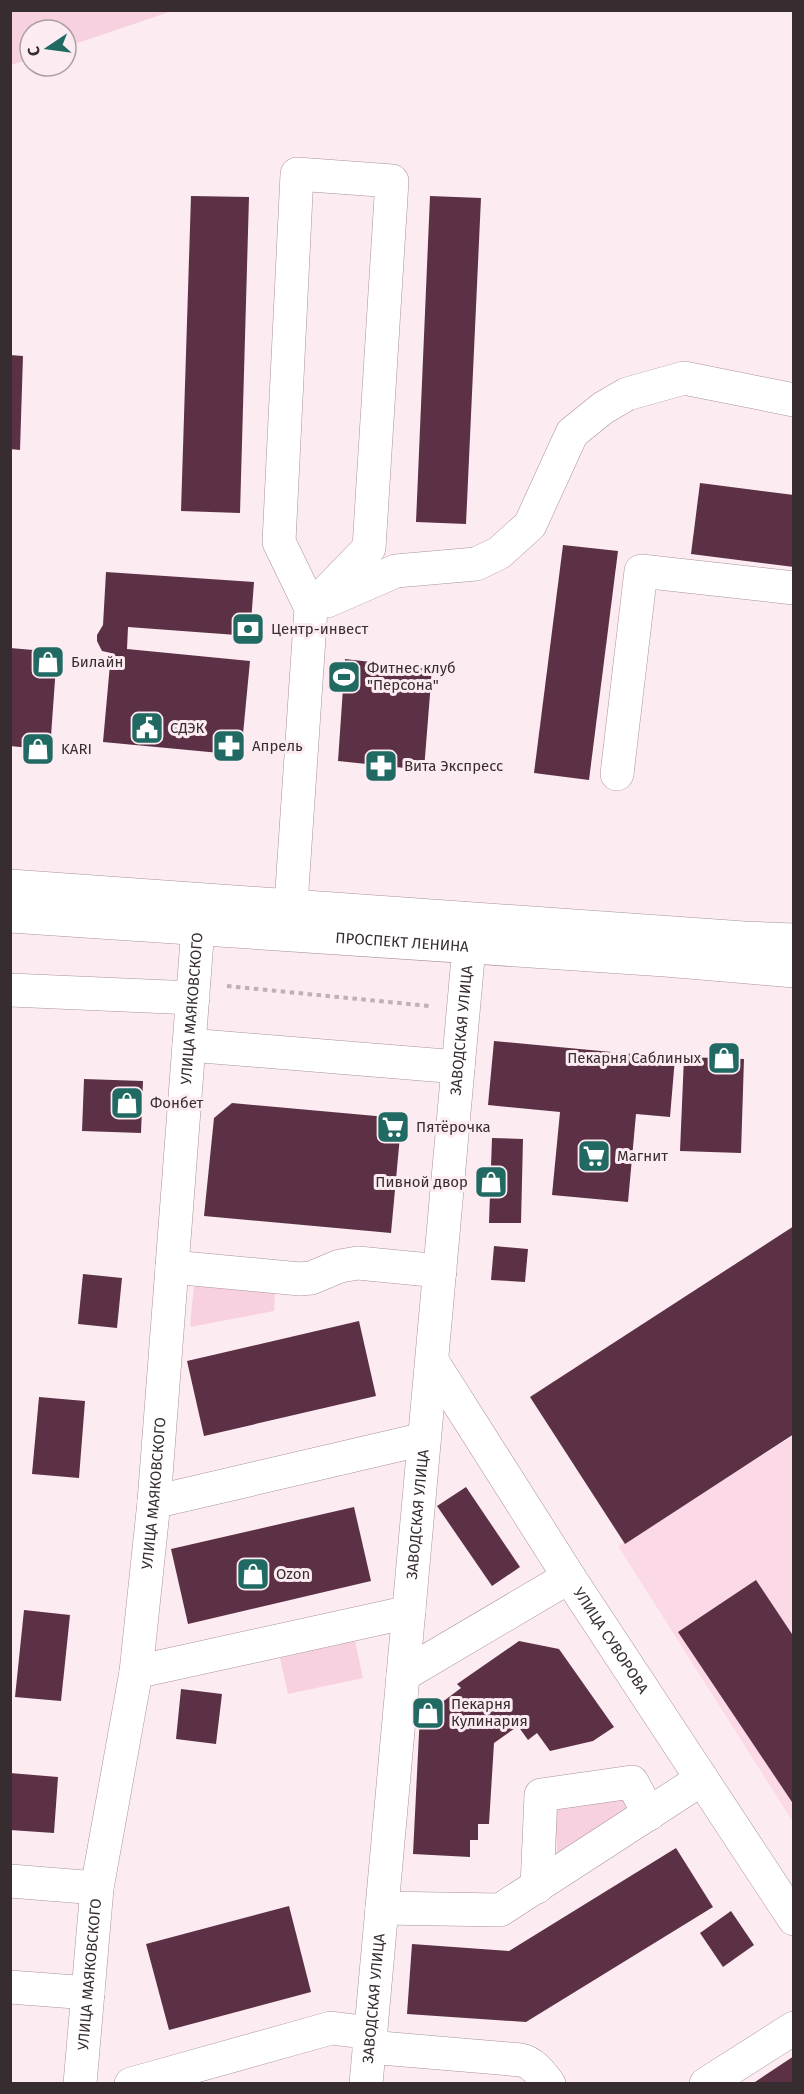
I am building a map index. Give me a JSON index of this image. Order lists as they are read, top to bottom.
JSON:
{
  "streets": {
    "street": [
      "ПРОСПЕКТ ЛЕНИНА",
      "УЛИЦА МАЯКОВСКОГО",
      "ЗАВОДСКАЯ УЛИЦА",
      "УЛИЦА СУВОРОВА"
    ]
  },
  "crossings": [
    ["ПРОСПЕКТ ЛЕНИНА", "УЛИЦА МАЯКОВСКОГО"],
    ["ПРОСПЕКТ ЛЕНИНА", "ЗАВОДСКАЯ УЛИЦА"],
    ["ЗАВОДСКАЯ УЛИЦА", "УЛИЦА СУВОРОВА"]
  ],
  "places": {
    "bank": ["Центр-инвест"],
    "shop": [
      "Билайн",
      "KARI",
      "Пекарня Саблиных",
      "Фонбет",
      "Пивной двор",
      "Ozon",
      "Пекарня Кулинария"
    ],
    "sports": ["Фитнес клуб \"Персона\""],
    "public building": ["СДЭК"],
    "pharmacy": ["Апрель", "Вита Экспресс"],
    "supermarket": ["Пятёрочка", "Магнит"]
  },
  "north": "left"
}
